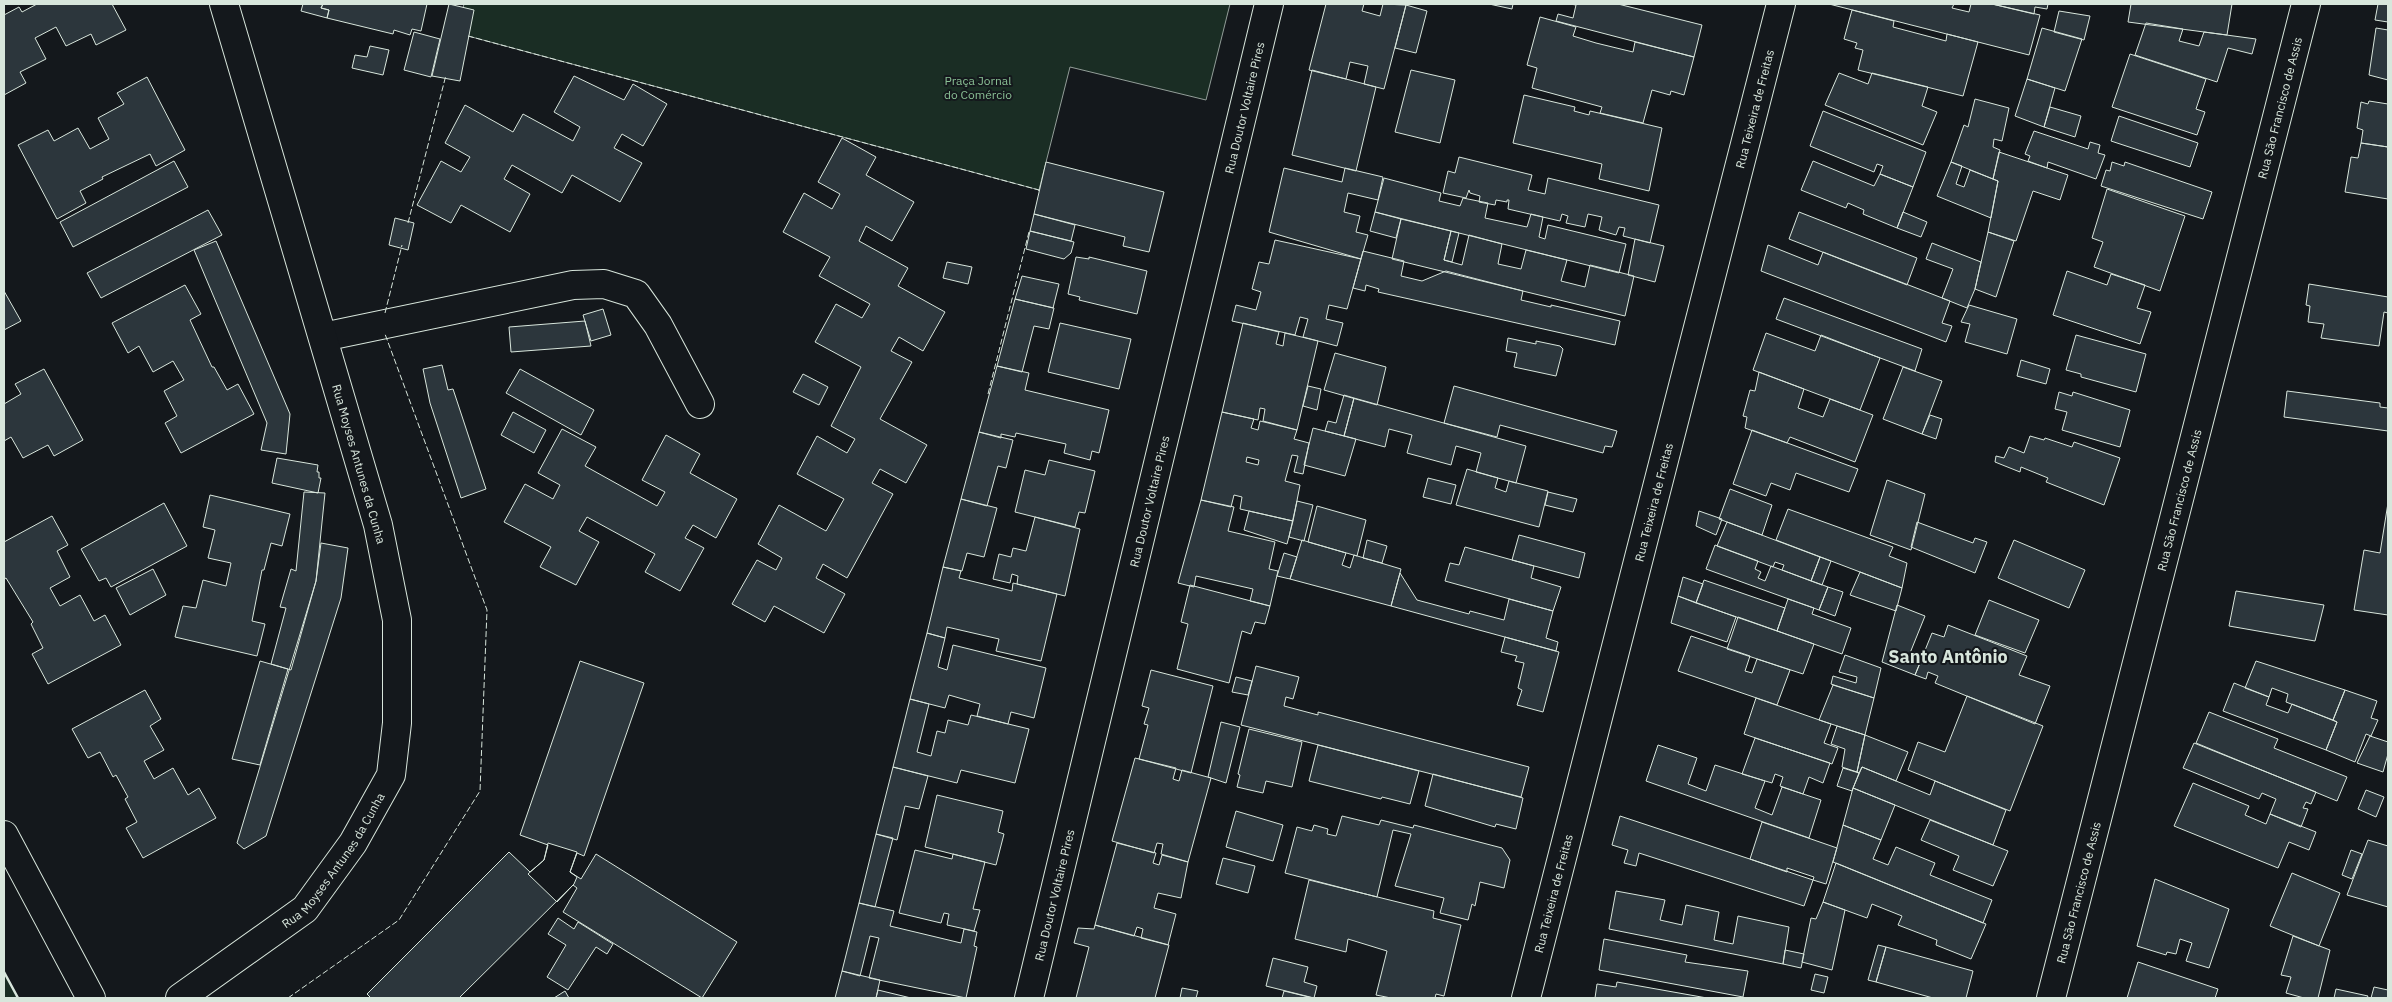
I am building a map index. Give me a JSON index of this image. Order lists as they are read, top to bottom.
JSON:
{
  "streets": {
    "street": [
      "Rua Doutor Voltaire Pires",
      "Rua Teixeira de Freitas",
      "Rua São Francisco de Assis",
      "Rua Moyses Antunes da Cunha"
    ]
  },
  "districts": ["Santo Antônio"],
  "parks": ["Praça Jornal do Comércio"]
}
